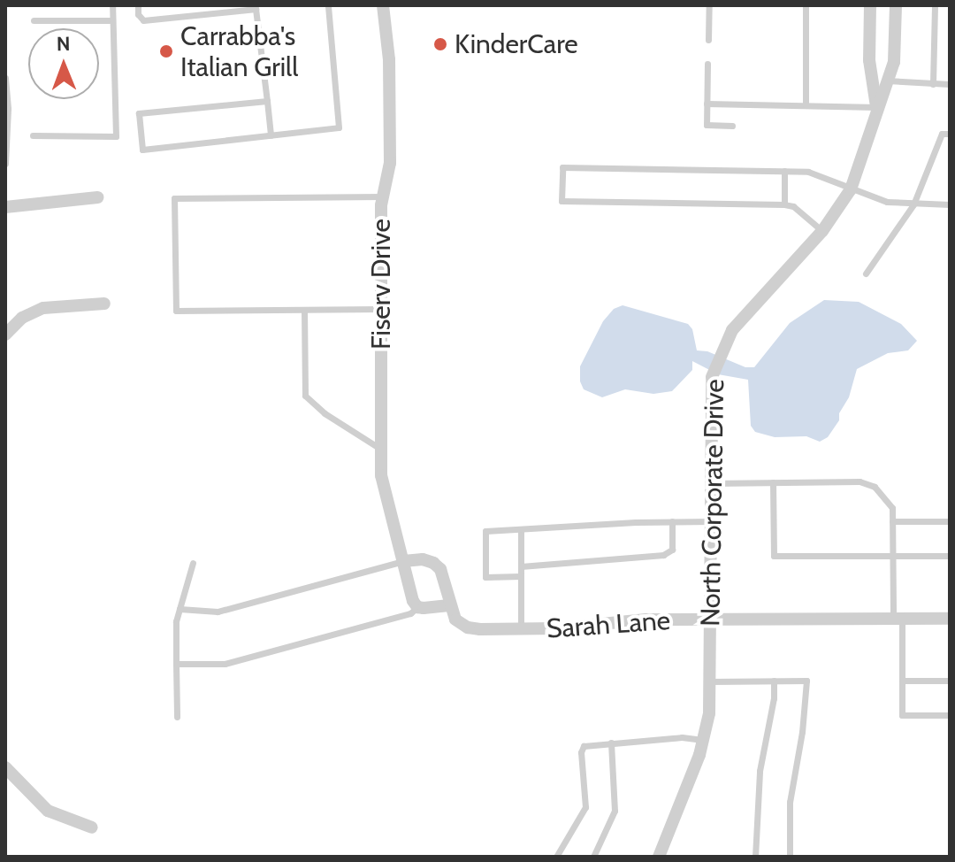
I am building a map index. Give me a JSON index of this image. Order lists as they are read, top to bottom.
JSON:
{
  "streets": {
    "street": ["Fiserv Drive", "North Corporate Drive", "Sarah Lane"]
  },
  "crossings": [
    ["North Corporate Drive", "Sarah Lane"]
  ],
  "places": ["KinderCare", "Carrabba's Italian Grill"],
  "north": "top"
}
